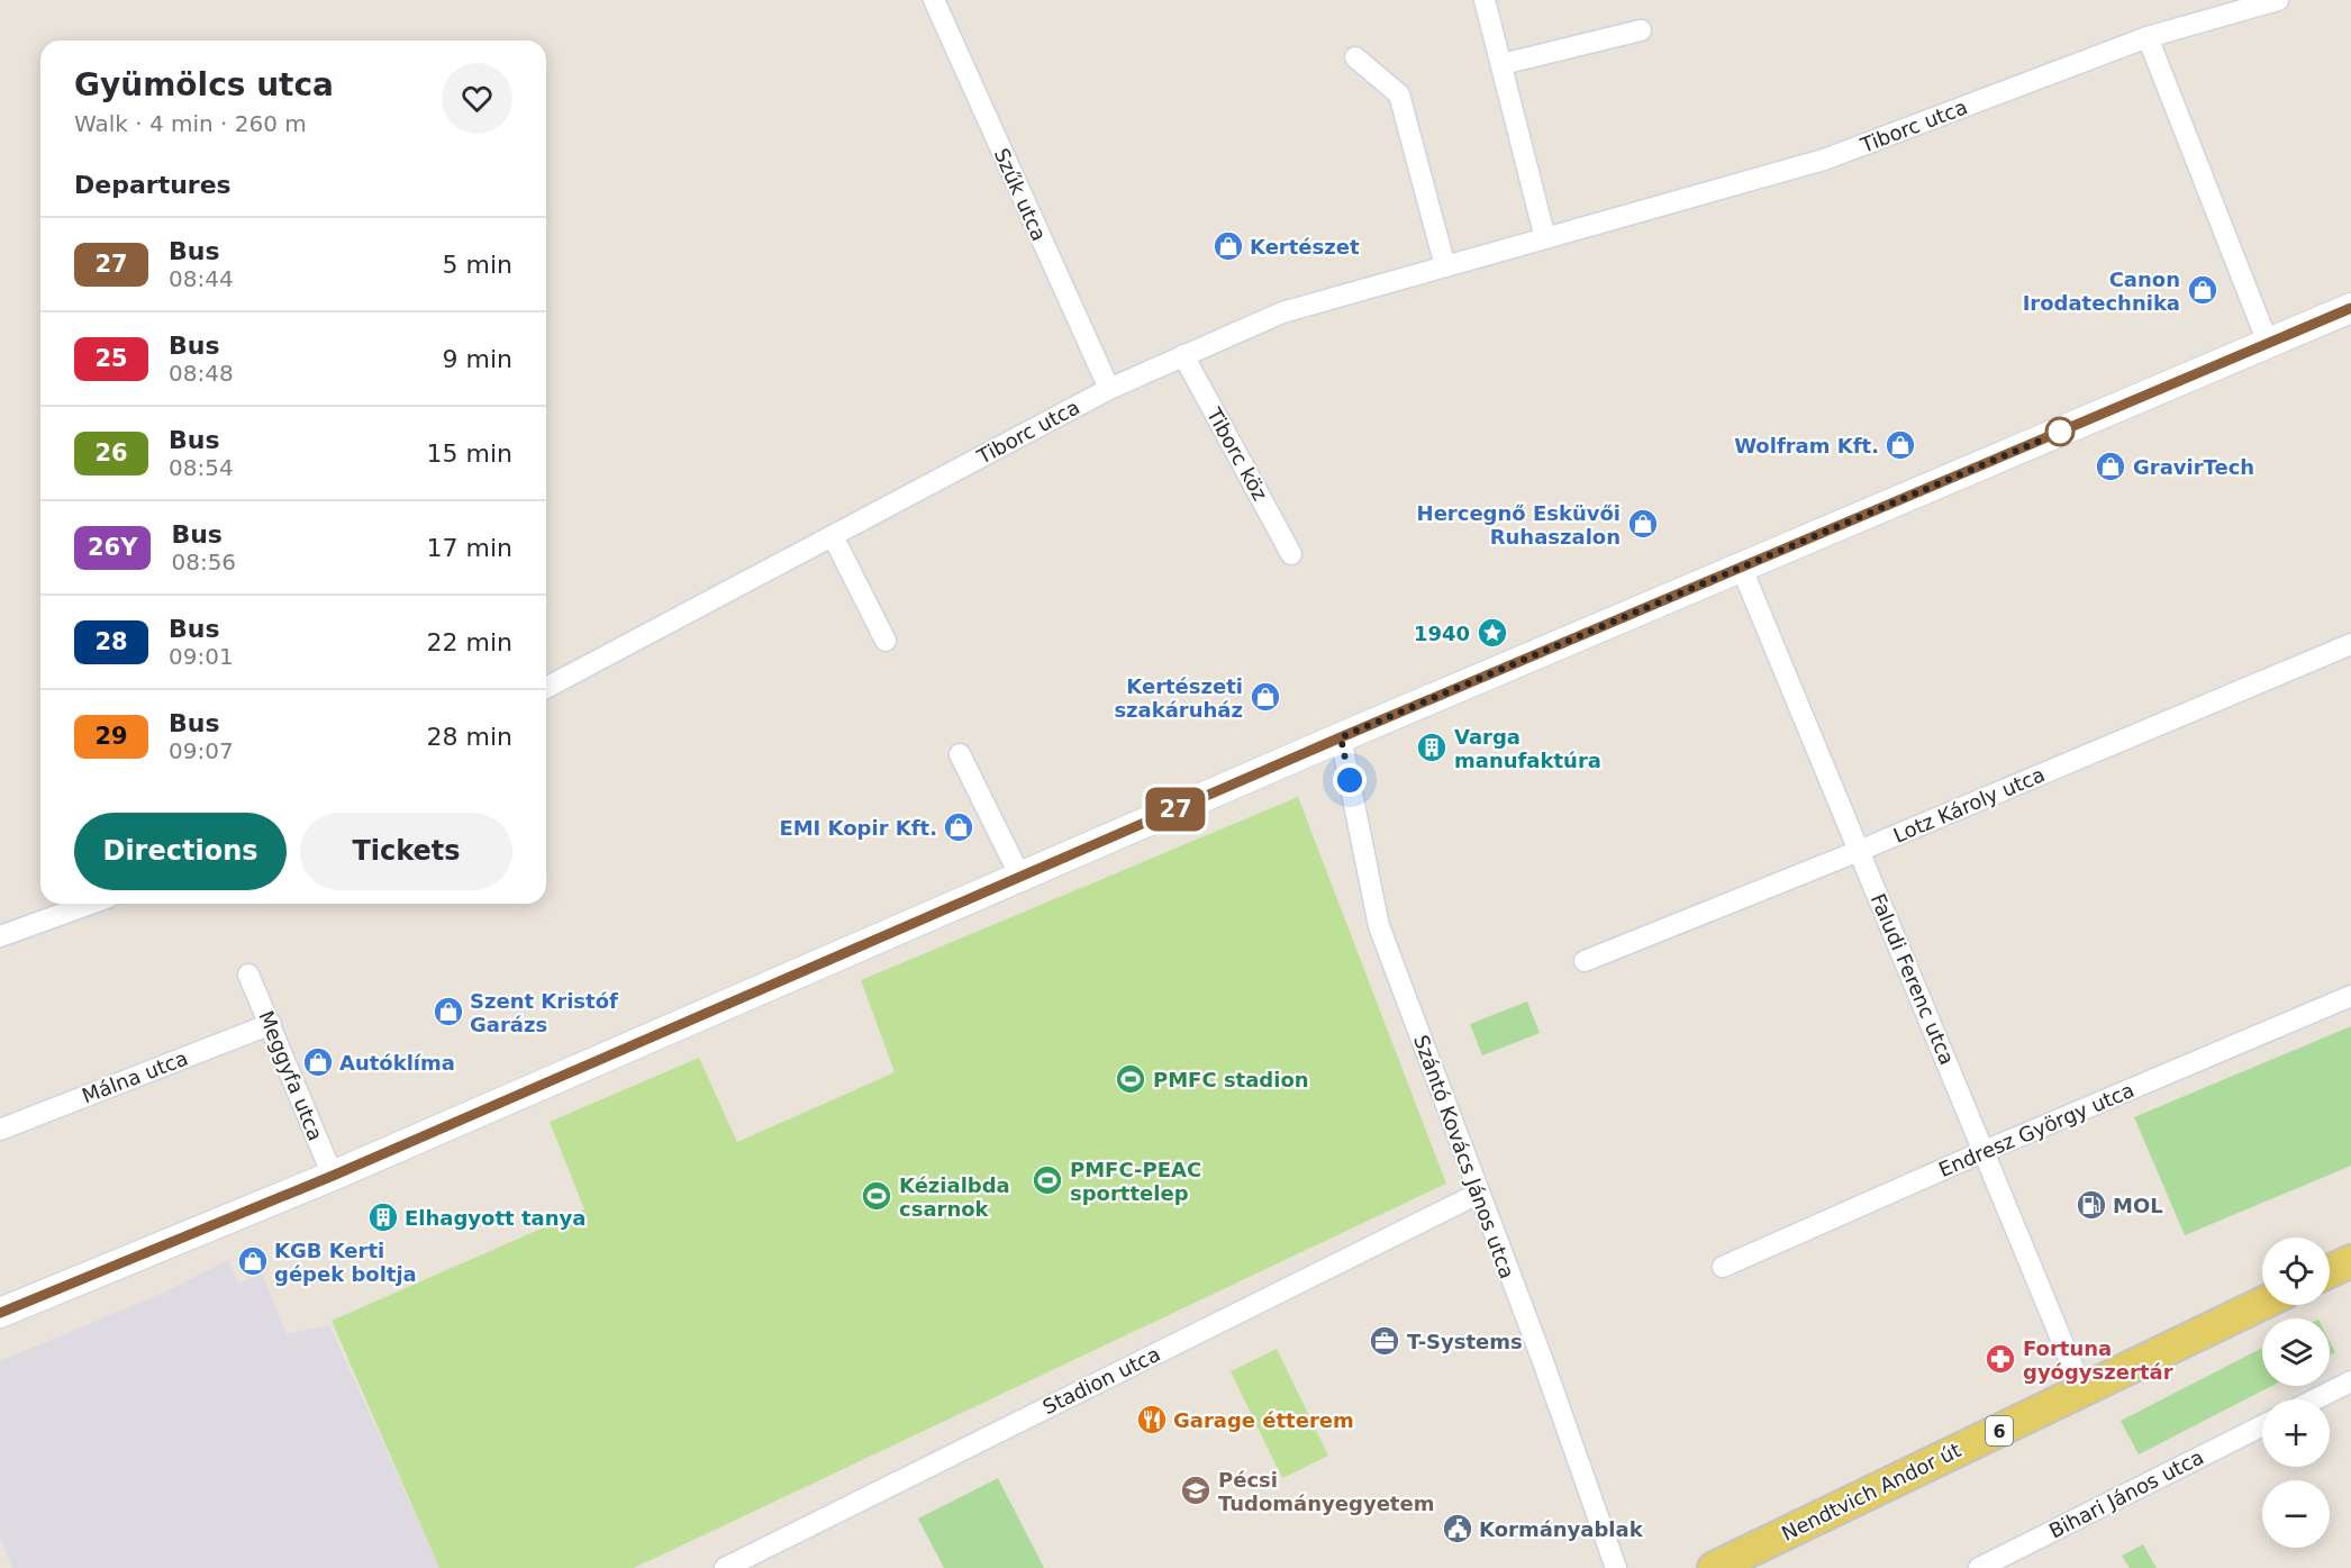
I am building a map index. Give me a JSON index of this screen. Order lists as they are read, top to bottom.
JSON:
{
  "streets": {
    "main road": ["6", "Nendtvich Andor út"],
    "street": [
      "Tiborc utca",
      "Szűk utca",
      "Tiborc köz",
      "Lotz Károly utca",
      "Faludi Ferenc utca",
      "Meggyfa utca",
      "Málna utca",
      "Endresz György utca",
      "Szántó Kovács János utca",
      "Stadion utca",
      "Bihari János utca"
    ]
  },
  "crossings": [
    ["Tiborc utca", "Szűk utca"],
    ["Tiborc utca", "Tiborc köz"],
    ["Lotz Károly utca", "Faludi Ferenc utca"],
    ["Faludi Ferenc utca", "Endresz György utca"],
    ["Faludi Ferenc utca", "Nendtvich Andor út"],
    ["Meggyfa utca", "Málna utca"],
    ["Szántó Kovács János utca", "Stadion utca"]
  ],
  "places": {
    "shop": [
      "Kertészet",
      "Canon Irodatechnika",
      "Wolfram Kft.",
      "GravirTech",
      "Hercegnő Esküvői Ruhaszalon",
      "Kertészeti szakáruház",
      "EMI Kopir Kft.",
      "Szent Kristóf Garázs",
      "Autóklíma",
      "KGB Kerti gépek boltja"
    ],
    "place": ["1940"],
    "building": ["Varga manufaktúra", "Elhagyott tanya"],
    "sports": ["PMFC stadion", "PMFC-PEAC sporttelep", "Kézialbda csarnok"],
    "fuel station": ["MOL"],
    "office": ["T-Systems"],
    "pharmacy": ["Fortuna gyógyszertár"],
    "restaurant": ["Garage étterem"],
    "school or university": ["Pécsi Tudományegyetem"],
    "public building": ["Kormányablak"]
  },
  "lines": ["bus line 27"],
  "page": {
    "on_map": "27",
    "heading": [
      ["Gyümölcs utca", "Walk · 4 min · 260 m"],
      "Departures"
    ],
    "list": [
      {
        "mark": "27",
        "name": "Bus",
        "note": "08:44",
        "value": "5 min"
      },
      {
        "mark": "25",
        "name": "Bus",
        "note": "08:48",
        "value": "9 min"
      },
      {
        "mark": "26",
        "name": "Bus",
        "note": "08:54",
        "value": "15 min"
      },
      {
        "mark": "26Y",
        "name": "Bus",
        "note": "08:56",
        "value": "17 min"
      },
      {
        "mark": "28",
        "name": "Bus",
        "note": "09:01",
        "value": "22 min"
      },
      {
        "mark": "29",
        "name": "Bus",
        "note": "09:07",
        "value": "28 min"
      }
    ],
    "buttons": ["Directions", "Tickets"],
    "map_buttons": ["+", "−"]
  }
}
